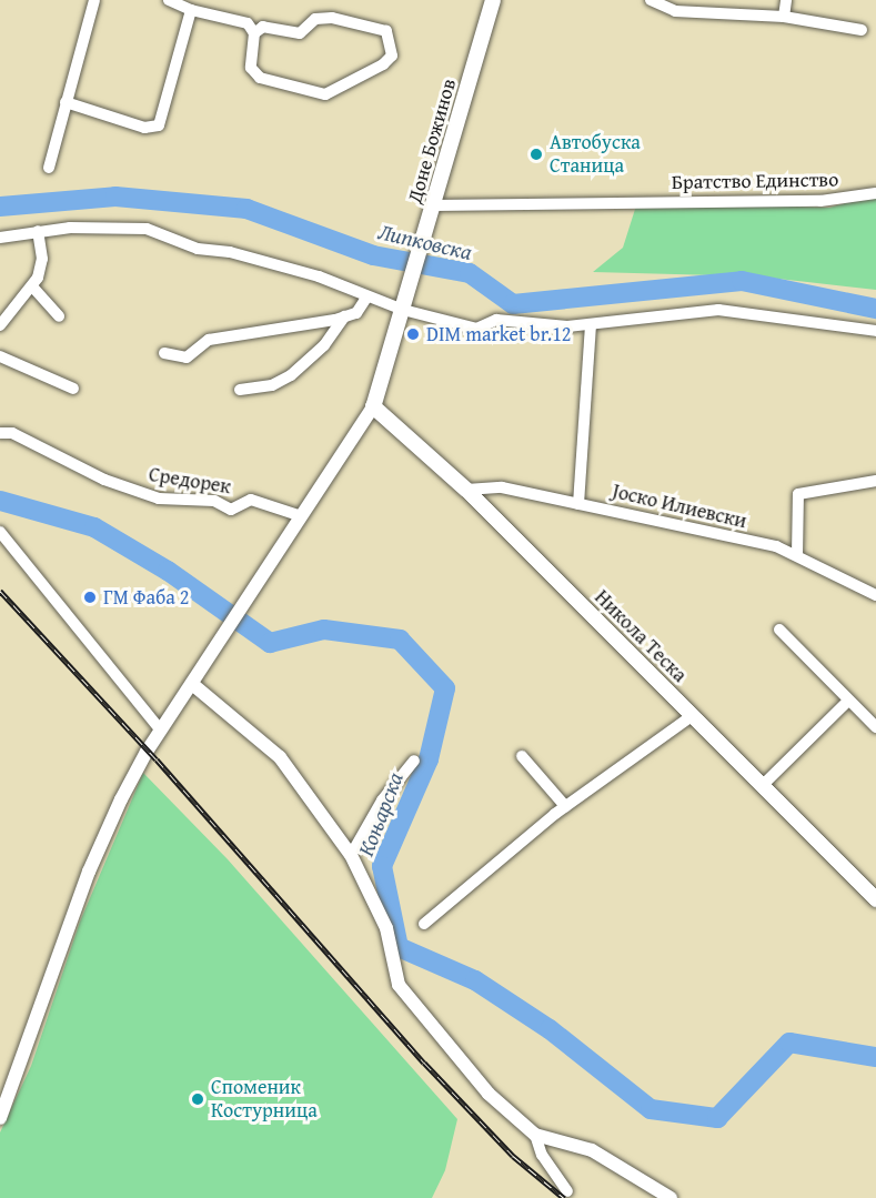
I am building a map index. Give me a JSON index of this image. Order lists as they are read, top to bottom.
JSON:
{
  "streets": {
    "main road": ["Доне Божинов", "Никола Теска"],
    "street": ["Братство Единство", "Средорек", "Јоско Илиевски"]
  },
  "crossings": [
    ["Доне Божинов", "Братство Единство"],
    ["Доне Божинов", "Никола Теска"],
    ["Јоско Илиевски", "Никола Теска"]
  ],
  "water": ["Липковска", "Коњарска"],
  "places": [
    "Автобуска Станица",
    "DIM market br.12",
    "ГМ Фаба 2",
    "Споменик Костурница"
  ]
}
